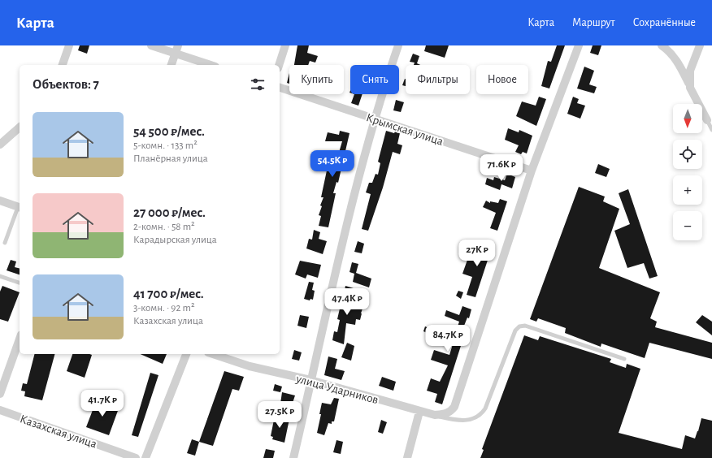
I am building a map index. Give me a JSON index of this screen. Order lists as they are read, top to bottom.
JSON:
{
  "streets": {
    "street": ["Крымская улица", "улица Ударников", "Казахская улица"]
  },
  "crossings": [
    ["Крымская улица", "улица Ударников"]
  ],
  "north": "bottom",
  "page": {
    "header": "Карта",
    "nav": ["Карта", "Маршрут", "Сохранённые"],
    "chip": [
      "Купить",
      "Снять",
      "Фильтры",
      "Новое"
    ],
    "heading": "Объектов: 7",
    "map_buttons": ["+", "−"],
    "list": [
      {
        "name": "54 500 ₽/мес.",
        "note": "5-комн. · 133 m² · Планёрная улица"
      },
      {
        "name": "27 000 ₽/мес.",
        "note": "2-комн. · 58 m² · Карадырская улица"
      },
      {
        "name": "41 700 ₽/мес.",
        "note": "3-комн. · 92 m² · Казахская улица"
      }
    ],
    "price": [
      "54.5K ₽",
      "71.6K ₽",
      "27K ₽",
      "47.4K ₽",
      "84.7K ₽",
      "41.7K ₽",
      "27.5K ₽"
    ]
  }
}
